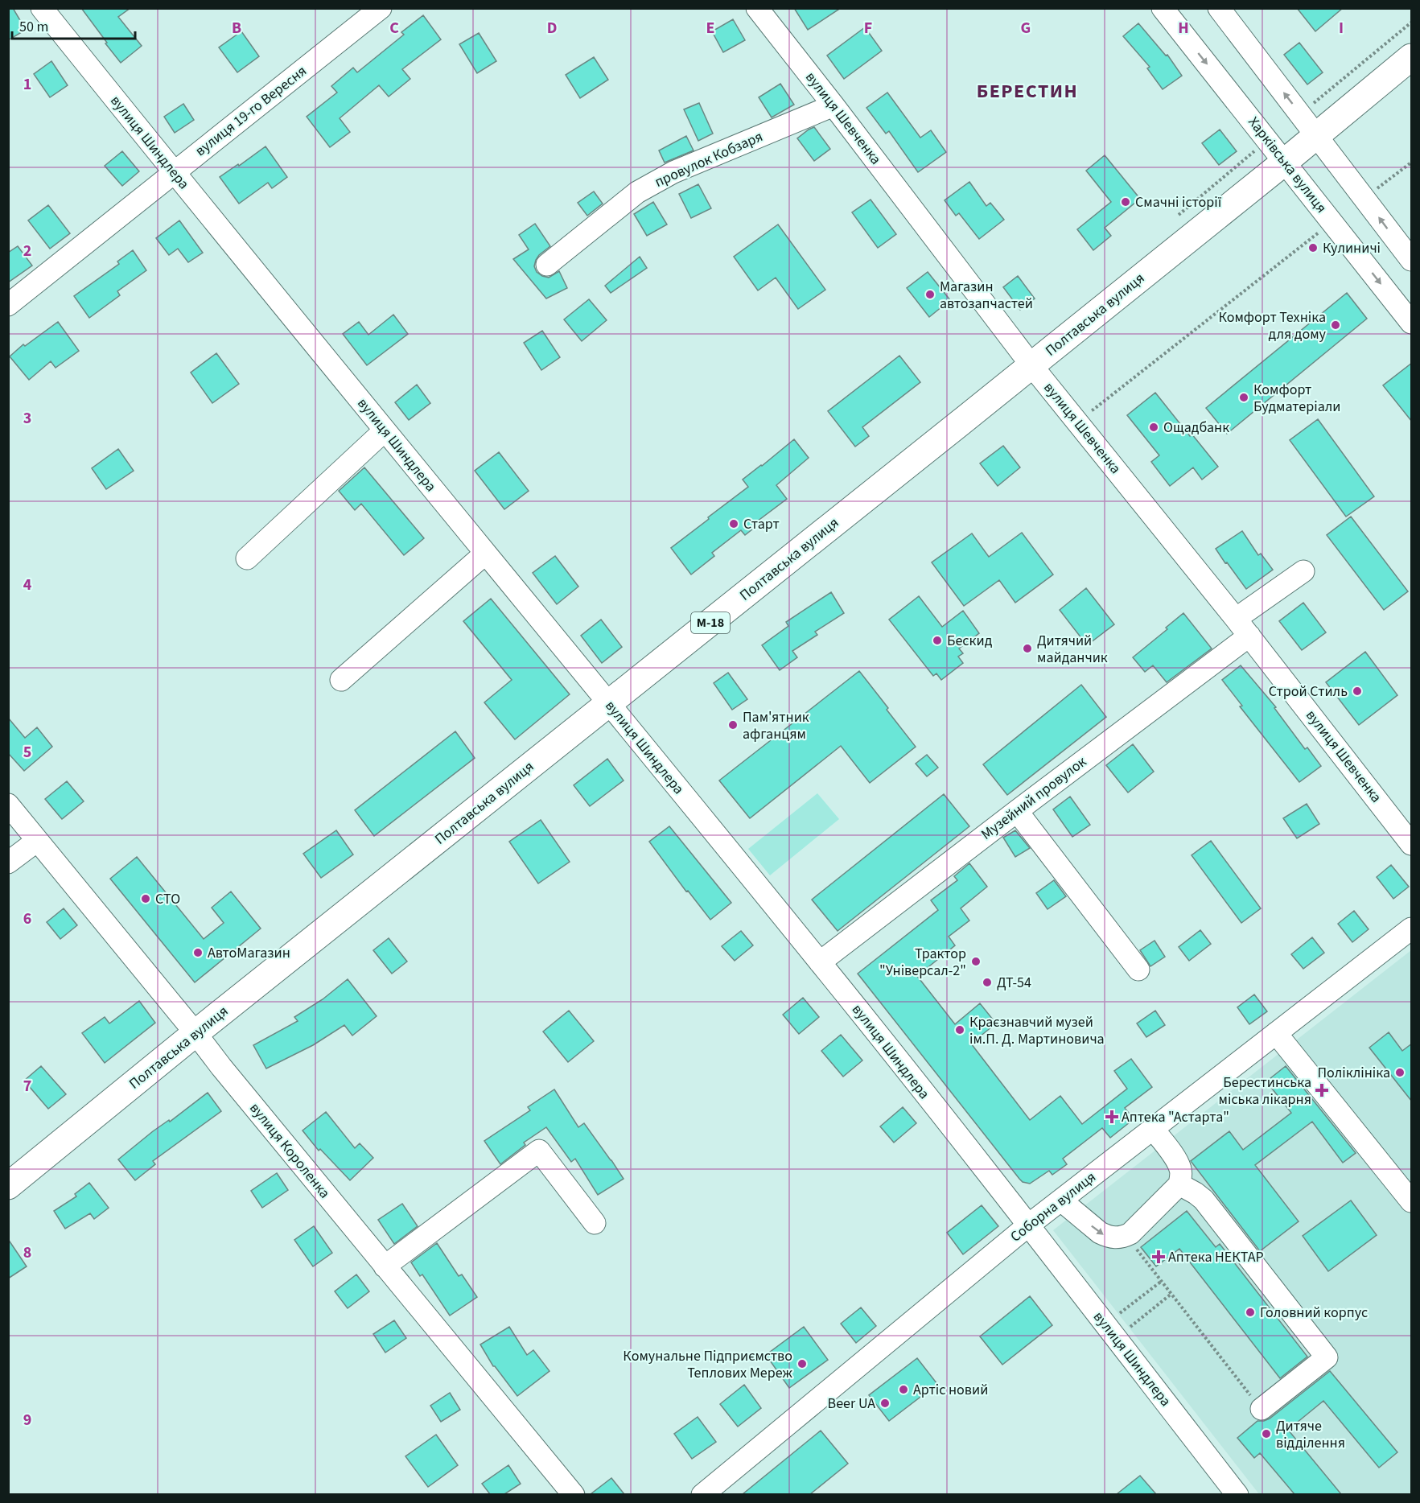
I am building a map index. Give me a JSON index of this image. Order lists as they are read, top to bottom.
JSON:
{
  "streets": {
    "highway": ["Полтавська вулиця", "М-18"],
    "street": [
      "вулиця 19-го Вересня",
      "вулиця Шевченка",
      "вулиця Шиндлера",
      "провулок Кобзаря",
      "Харківська вулиця",
      "Музейний провулок",
      "вулиця Короленка",
      "Соборна вулиця"
    ]
  },
  "crossings": [
    ["вулиця 19-го Вересня", "вулиця Шиндлера"],
    ["вулиця Шевченка", "провулок Кобзаря"],
    ["вулиця Шевченка", "Полтавська вулиця"],
    ["вулиця Шевченка", "Музейний провулок"],
    ["вулиця Шиндлера", "Полтавська вулиця"],
    ["вулиця Шиндлера", "Музейний провулок"],
    ["вулиця Шиндлера", "Соборна вулиця"],
    ["Харківська вулиця", "Полтавська вулиця"],
    ["Полтавська вулиця", "вулиця Короленка"]
  ],
  "districts": ["БЕРЕСТИН"],
  "places": {
    "other": [
      "Смачні історії",
      "Кулиничі",
      "Магазин автозапчастей",
      "Комфорт Техніка для дому",
      "Комфорт Будматеріали",
      "Ощадбанк",
      "Старт",
      "Бескид",
      "Дитячий майданчик",
      "Строй Стиль",
      "Пам'ятник афганцям",
      "СТО",
      "АвтоМагазин",
      "Трактор \"Універсал-2\"",
      "ДТ-54",
      "Краєзнавчий музей ім.П. Д. Мартиновича",
      "Поліклініка",
      "Головний корпус",
      "Комунальне Підприємство Теплових Мереж",
      "Артіс новий",
      "Beer UA",
      "Дитяче відділення"
    ],
    "health": ["Берестинська міська лікарня", "Аптека \"Астарта\"", "Аптека НЕКТАР"]
  },
  "scale_bar": "50 m",
  "grid": {
    "columns": [
      "B",
      "C",
      "D",
      "E",
      "F",
      "G",
      "H",
      "I"
    ],
    "rows": [
      "1",
      "2",
      "3",
      "4",
      "5",
      "6",
      "7",
      "8",
      "9"
    ]
  }
}
